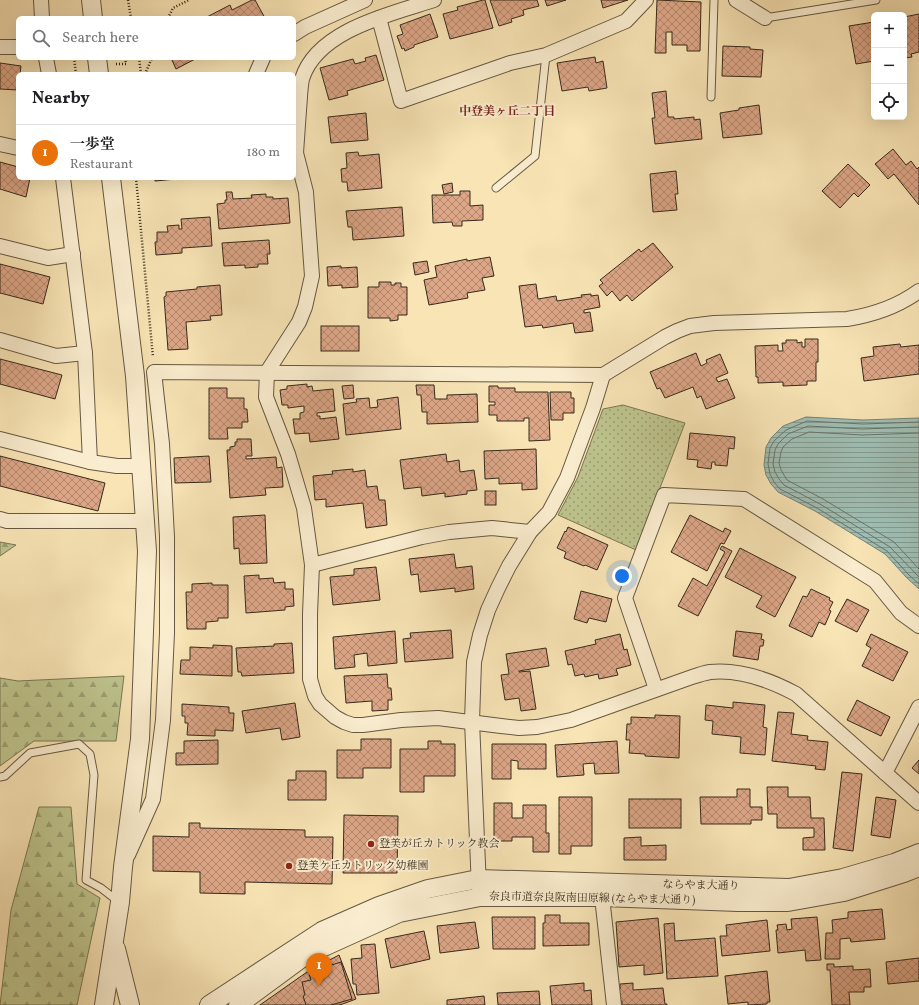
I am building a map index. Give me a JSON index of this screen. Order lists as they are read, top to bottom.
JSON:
{
  "streets": {
    "street": ["ならやま大通り", "奈良市道奈良阪南田原線 (ならやま大通り)"]
  },
  "crossings": [
    ["ならやま大通り", "奈良市道奈良阪南田原線 (ならやま大通り)"]
  ],
  "districts": ["中登美ヶ丘二丁目"],
  "places": ["登美が丘カトリック教会", "登美ケ丘カトリック幼稚園"],
  "page": {
    "map_buttons": ["+", "−"],
    "search": "Search here",
    "heading": "Nearby",
    "list": [
      {
        "mark": "1",
        "name": "一歩堂",
        "note": "Restaurant",
        "value": "180 m"
      }
    ],
    "pins": "1"
  }
}
